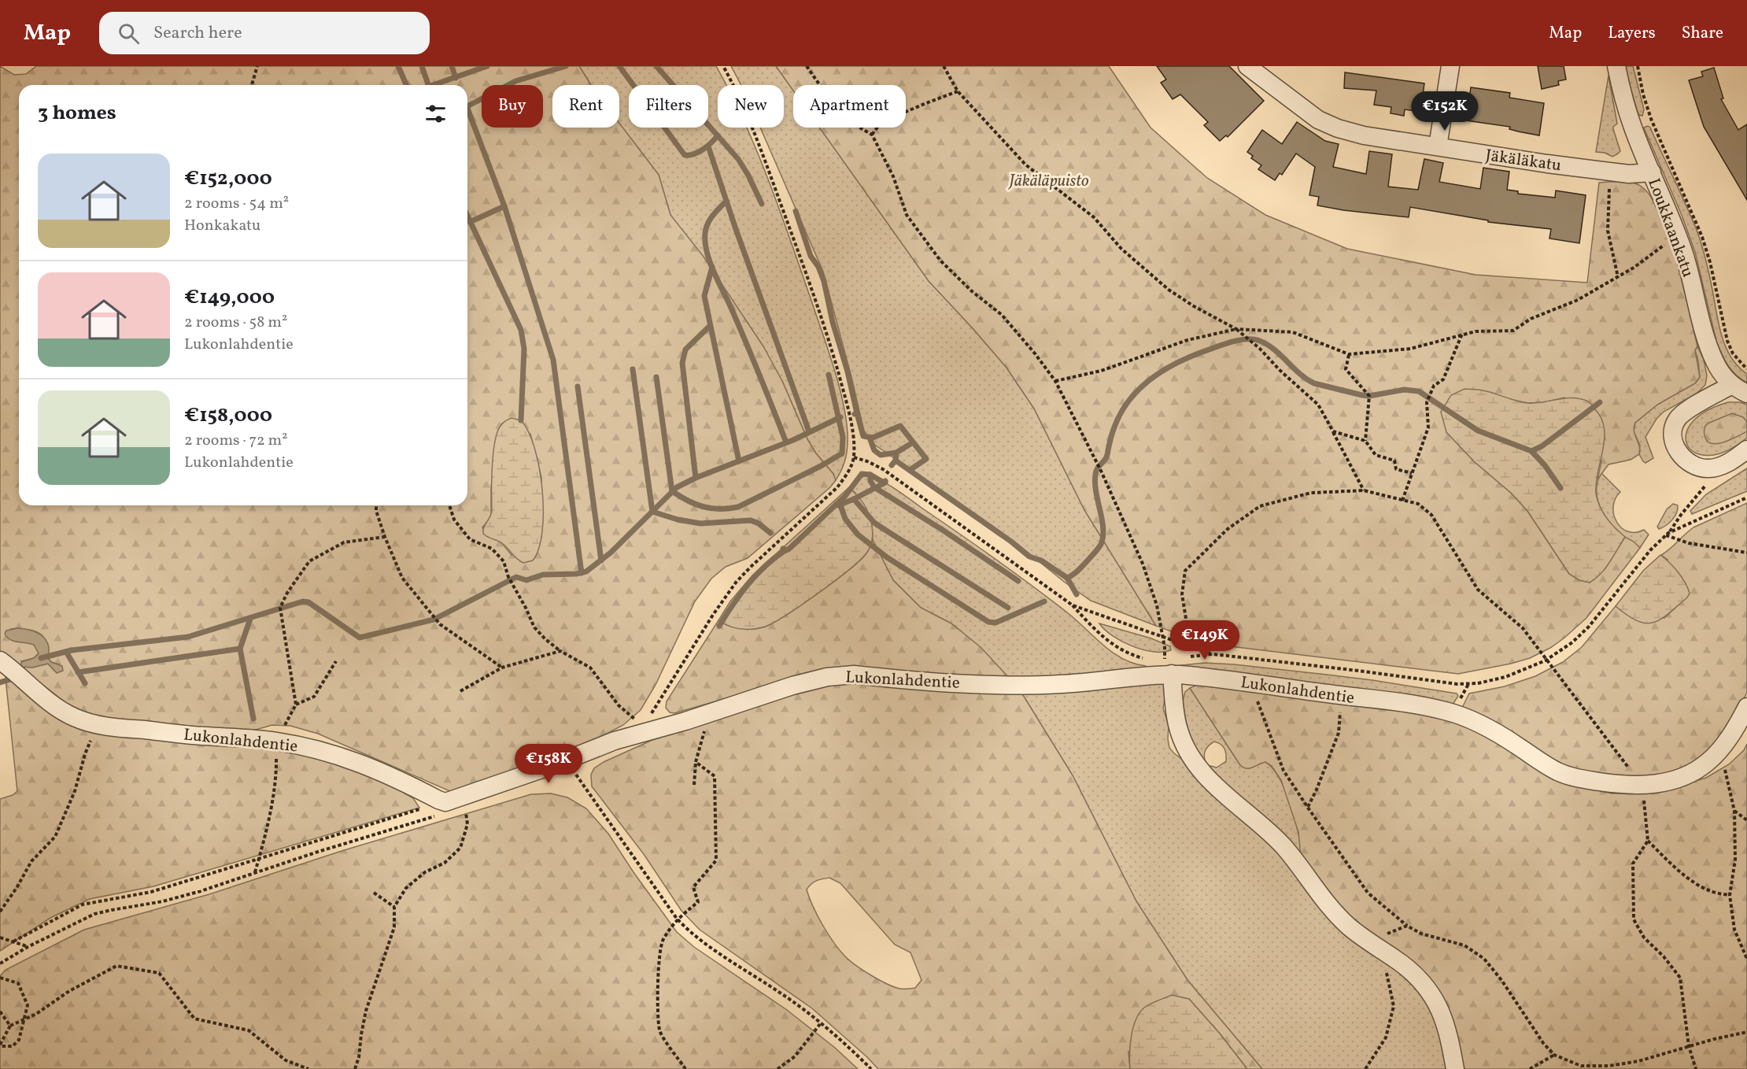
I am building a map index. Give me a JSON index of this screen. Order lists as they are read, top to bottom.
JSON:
{
  "streets": {
    "street": ["Jäkäläkatu", "Loukkaankatu", "Lukonlahdentie"]
  },
  "crossings": [
    ["Jäkäläkatu", "Loukkaankatu"]
  ],
  "parks": ["Jäkäläpuisto"],
  "page": {
    "header": "Map",
    "search": "Search here",
    "nav": ["Map", "Layers", "Share"],
    "chip": [
      "Buy",
      "Rent",
      "Filters",
      "New",
      "Apartment"
    ],
    "heading": "3 homes",
    "price": ["€152K", "€149K", "€158K"],
    "list": [
      {
        "name": "€152,000",
        "note": "2 rooms · 54 m² · Honkakatu"
      },
      {
        "name": "€149,000",
        "note": "2 rooms · 58 m² · Lukonlahdentie"
      },
      {
        "name": "€158,000",
        "note": "2 rooms · 72 m² · Lukonlahdentie"
      }
    ]
  }
}
